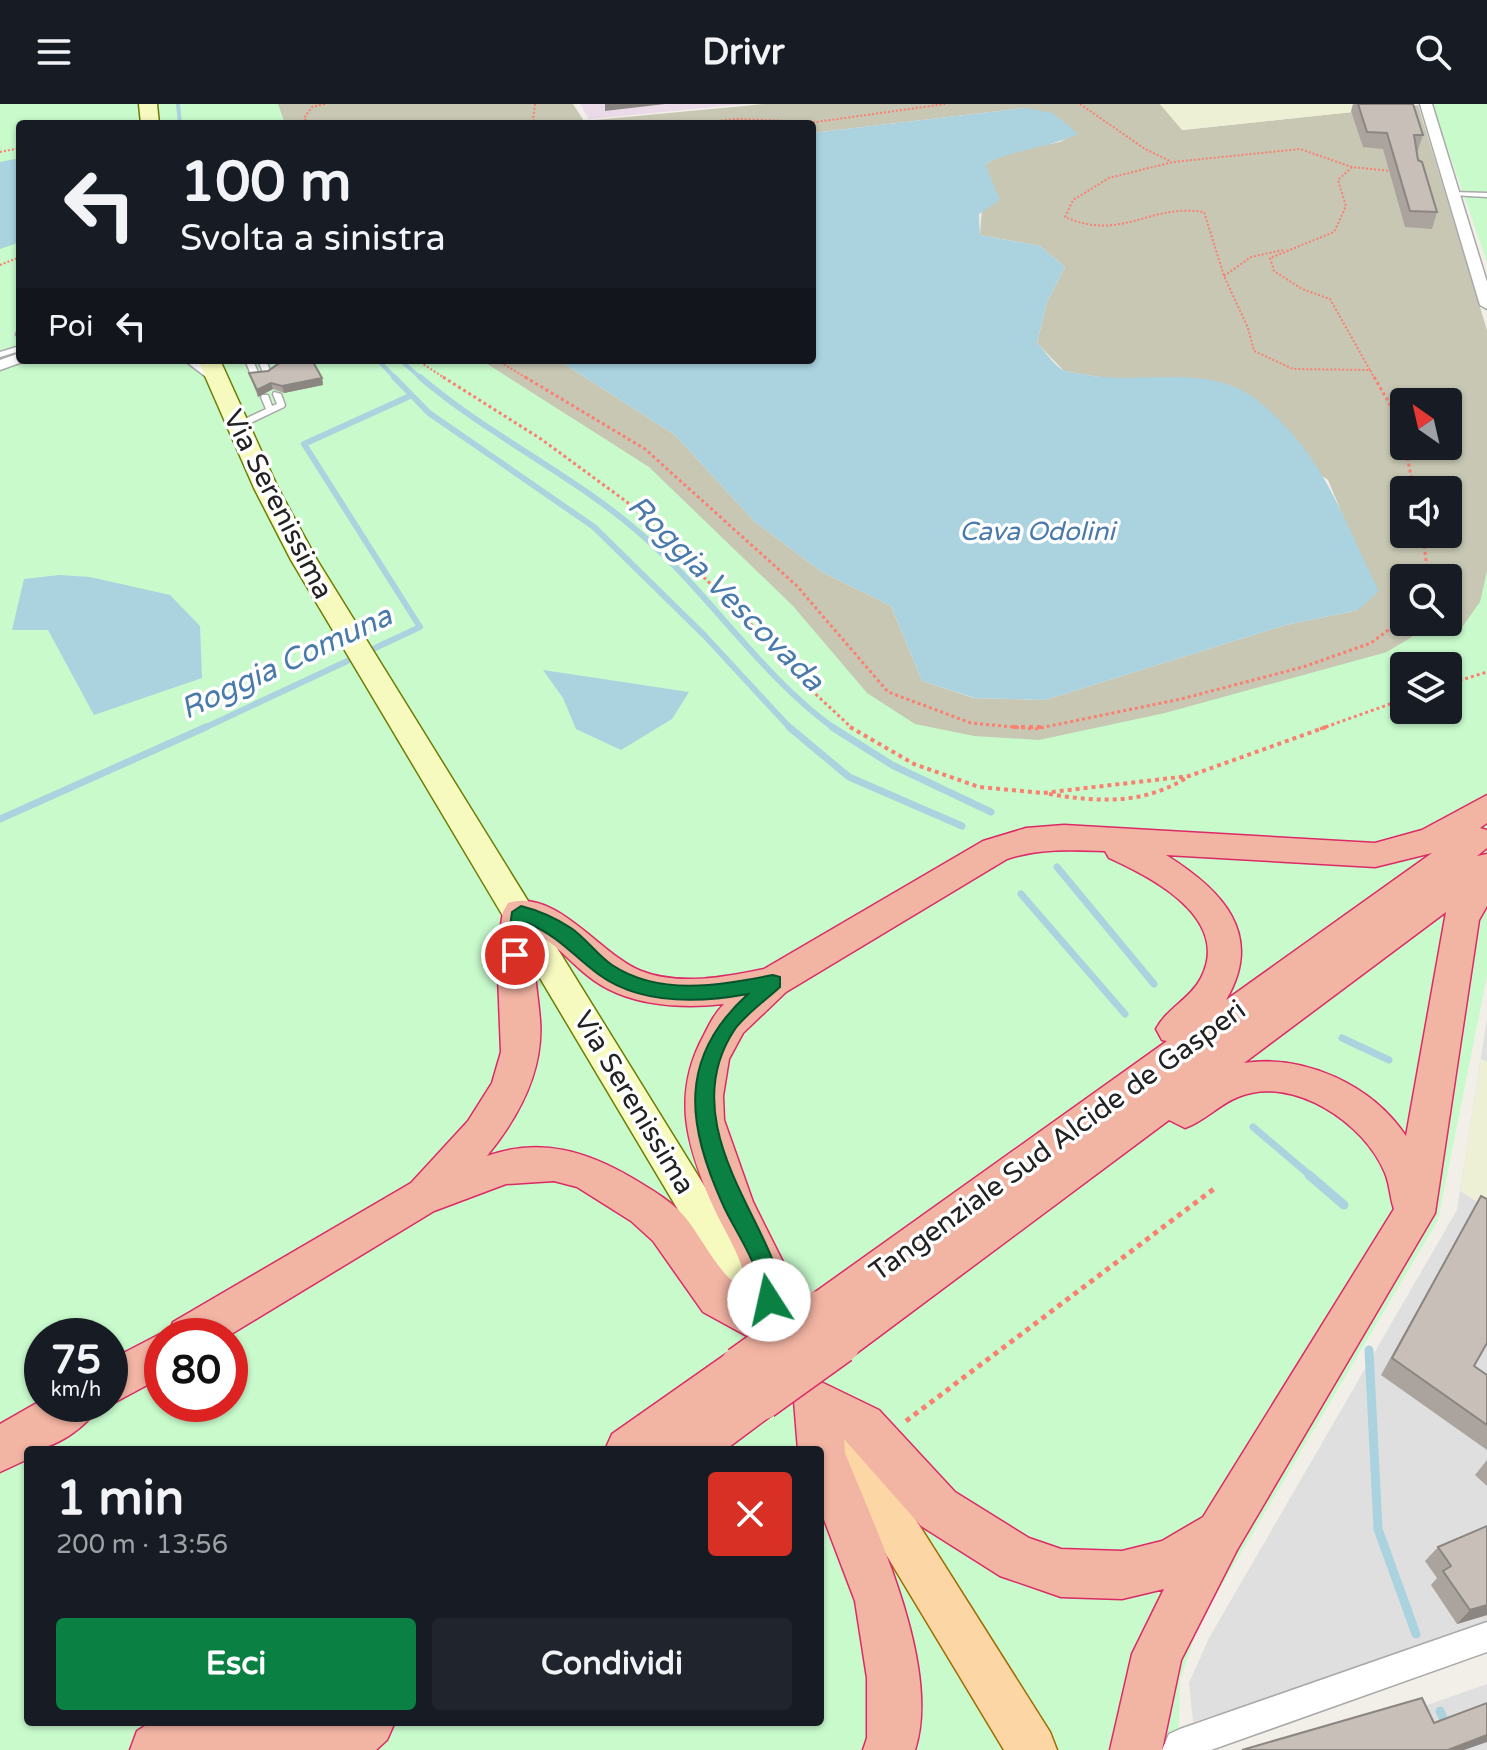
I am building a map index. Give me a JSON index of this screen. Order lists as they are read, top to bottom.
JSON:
{
  "streets": {
    "highway": ["Tangenziale Sud Alcide de Gasperi"],
    "main road": ["Via Serenissima"]
  },
  "water": ["Cava Odolini", "Roggia Vescovada", "Roggia Comuna"],
  "north": "top left",
  "page": {
    "header": "Drivr",
    "turn": ["100 m", "Svolta a sinistra"],
    "then": "Poi",
    "speed": "75 km/h",
    "limit": "80",
    "heading": ["1 min", "200 m · 13:56"],
    "buttons": ["Esci", "Condividi"]
  }
}
